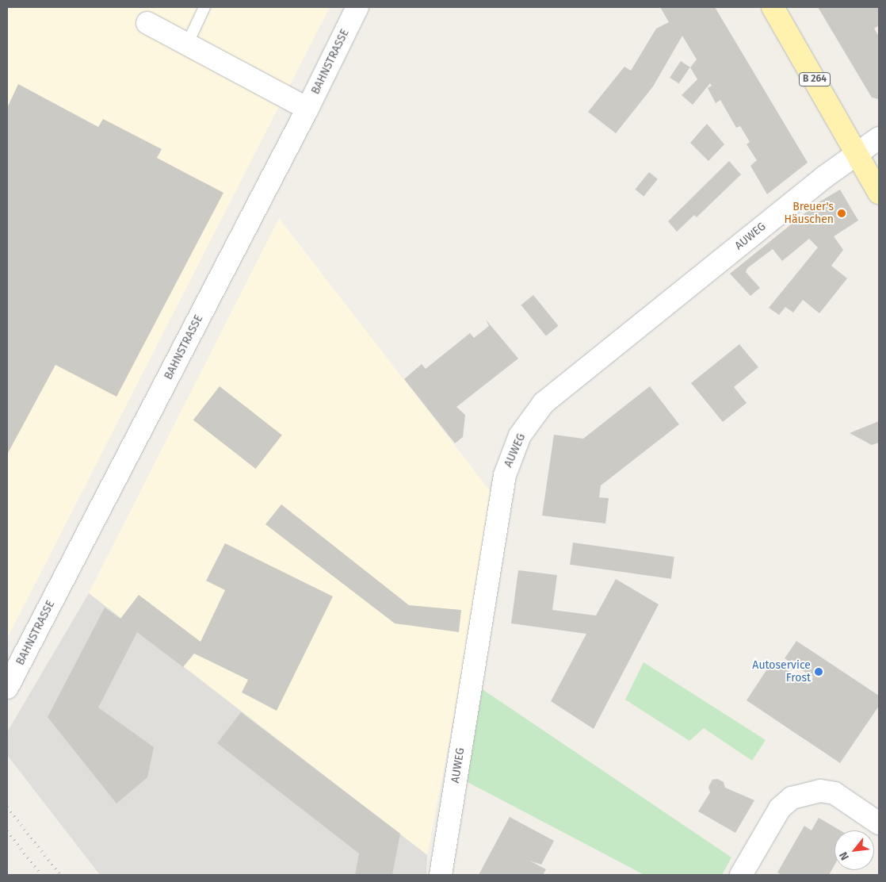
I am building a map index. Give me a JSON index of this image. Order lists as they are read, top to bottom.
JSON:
{
  "streets": {
    "main road": ["B 264"],
    "street": ["BAHNSTRASSE", "AUWEG"]
  },
  "crossings": [
    ["B 264", "AUWEG"]
  ],
  "places": ["Breuer's Häuschen", "Autoservice Frost"],
  "north": "bottom left"
}
